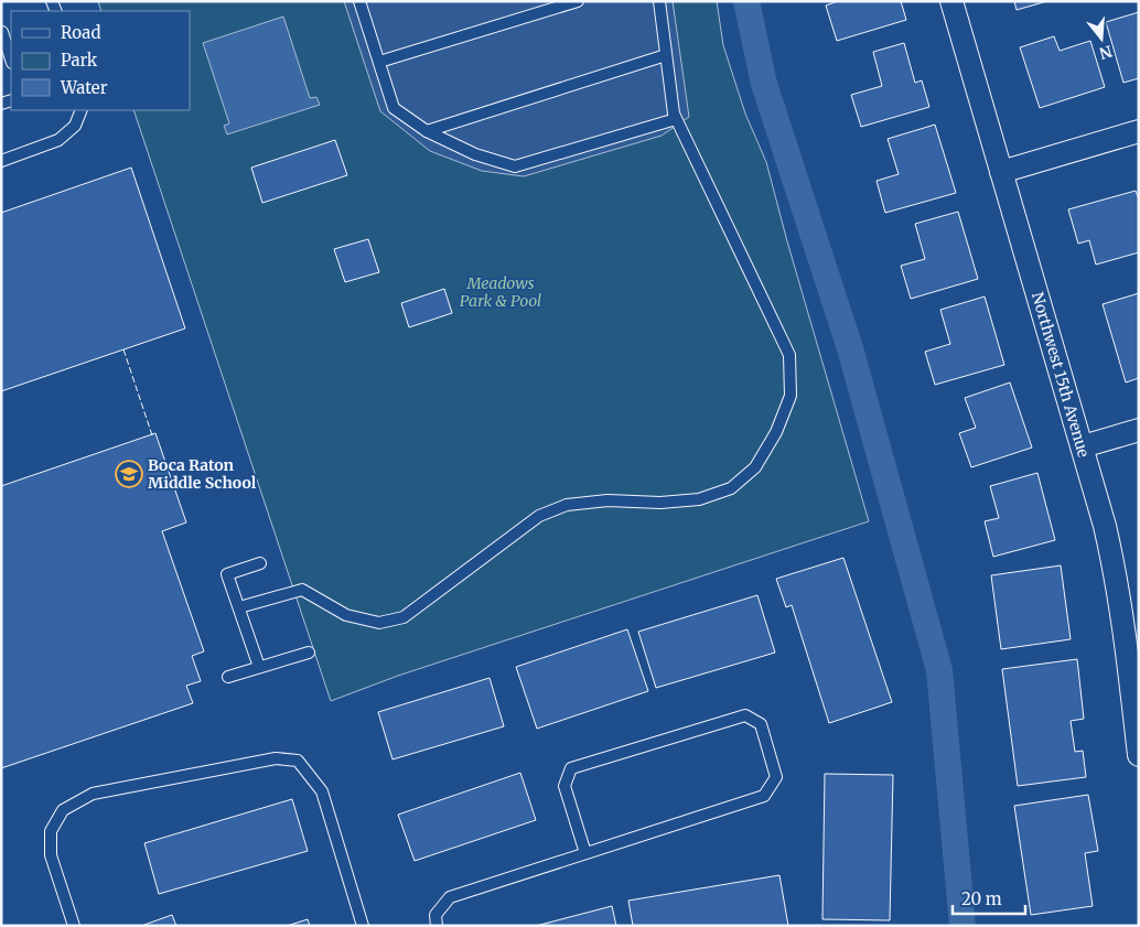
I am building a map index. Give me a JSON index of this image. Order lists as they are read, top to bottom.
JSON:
{
  "streets": {
    "street": ["Northwest 15th Avenue"]
  },
  "parks": ["Meadows Park & Pool"],
  "places": {
    "school or university": ["Boca Raton Middle School"]
  },
  "legend": ["Road", "Park", "Water"],
  "scale_bar": "20 m",
  "north": "bottom"
}
